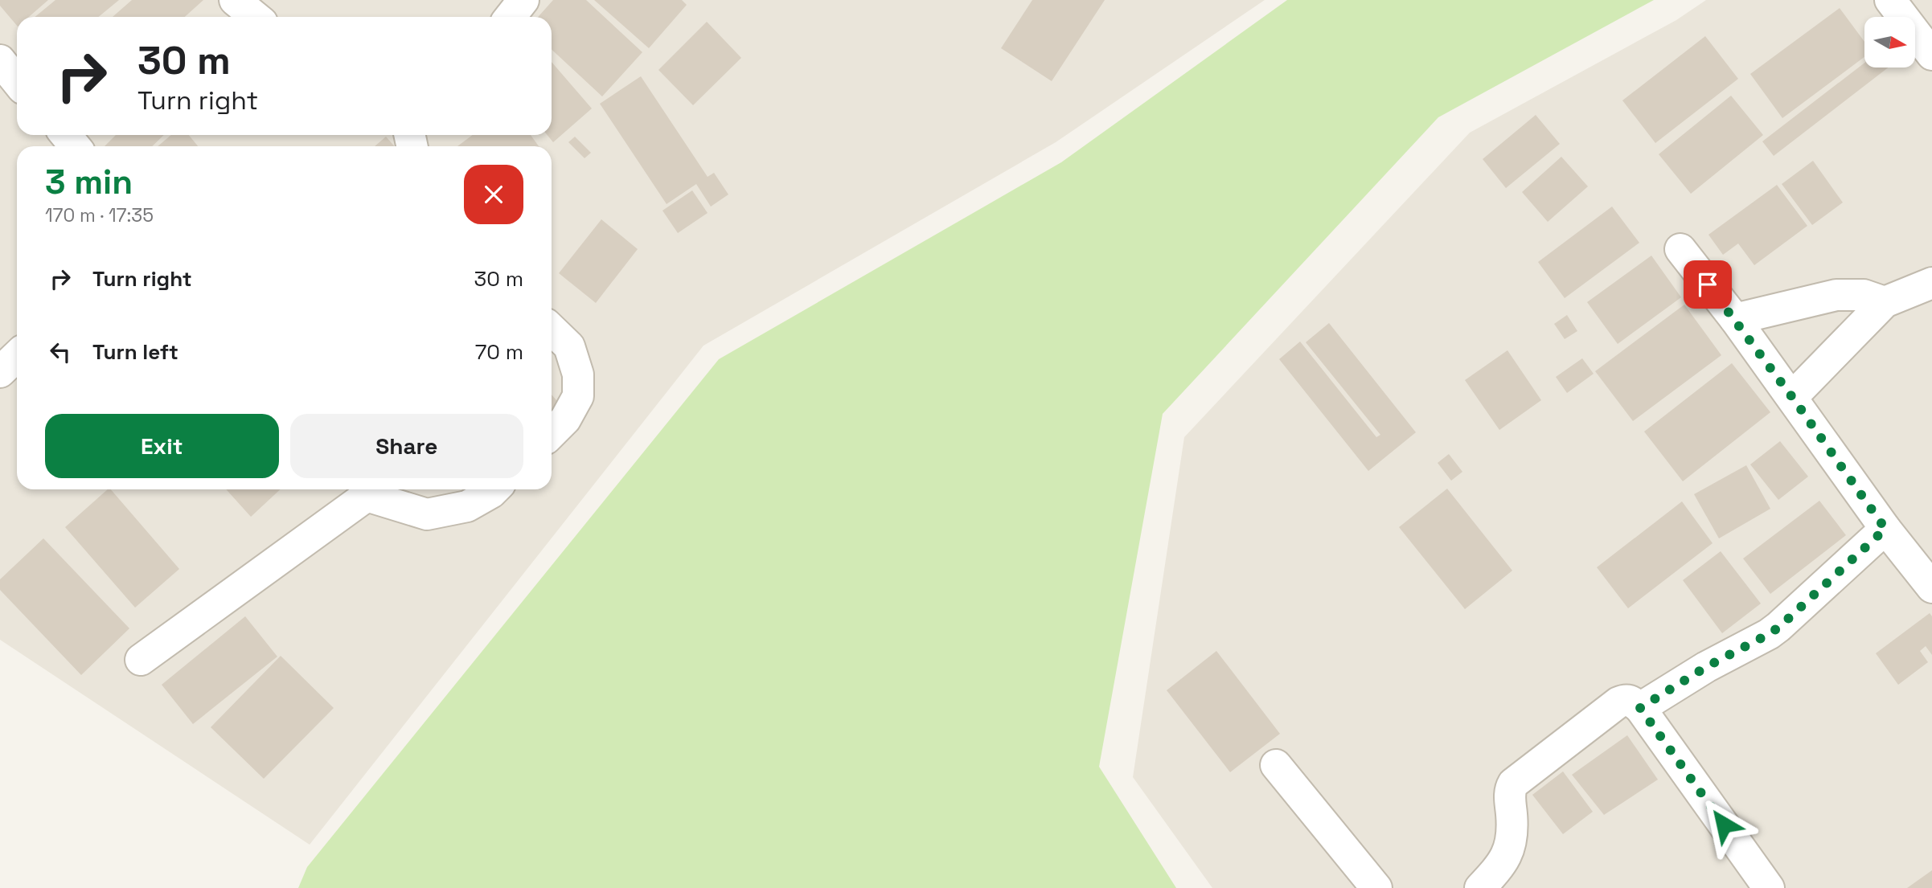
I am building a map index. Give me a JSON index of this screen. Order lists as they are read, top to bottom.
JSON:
{
  "north": "right",
  "page": {
    "turn": ["30 m", "Turn right"],
    "heading": ["3 min", "170 m · 17:35"],
    "list": [
      {
        "name": "Turn right",
        "value": "30 m"
      },
      {
        "name": "Turn left",
        "value": "70 m"
      }
    ],
    "buttons": ["Exit", "Share"]
  }
}
